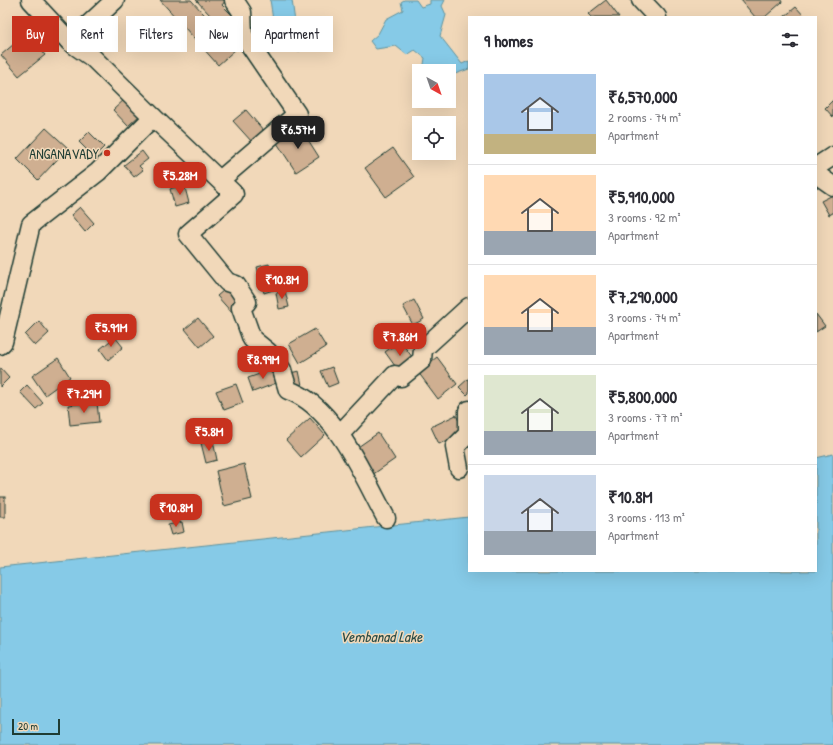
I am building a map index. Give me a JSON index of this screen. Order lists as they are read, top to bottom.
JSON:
{
  "water": ["Vembanad Lake"],
  "places": ["ANGANAVADY"],
  "scale_bar": "20 m",
  "north": "bottom right",
  "page": {
    "chip": [
      "Buy",
      "Rent",
      "Filters",
      "New",
      "Apartment"
    ],
    "heading": "9 homes",
    "list": [
      {
        "name": "₹6,570,000",
        "note": "2 rooms · 74 m² · Apartment"
      },
      {
        "name": "₹5,910,000",
        "note": "3 rooms · 92 m² · Apartment"
      },
      {
        "name": "₹7,290,000",
        "note": "3 rooms · 74 m² · Apartment"
      },
      {
        "name": "₹5,800,000",
        "note": "3 rooms · 77 m² · Apartment"
      },
      {
        "name": "₹10.8M",
        "note": "3 rooms · 113 m² · Apartment"
      }
    ],
    "price": [
      "₹6.57M",
      "₹5.28M",
      "₹10.8M",
      "₹5.91M",
      "₹7.86M",
      "₹8.99M",
      "₹7.29M",
      "₹5.8M",
      "₹10.8M"
    ],
    "scale": "20 m"
  }
}
